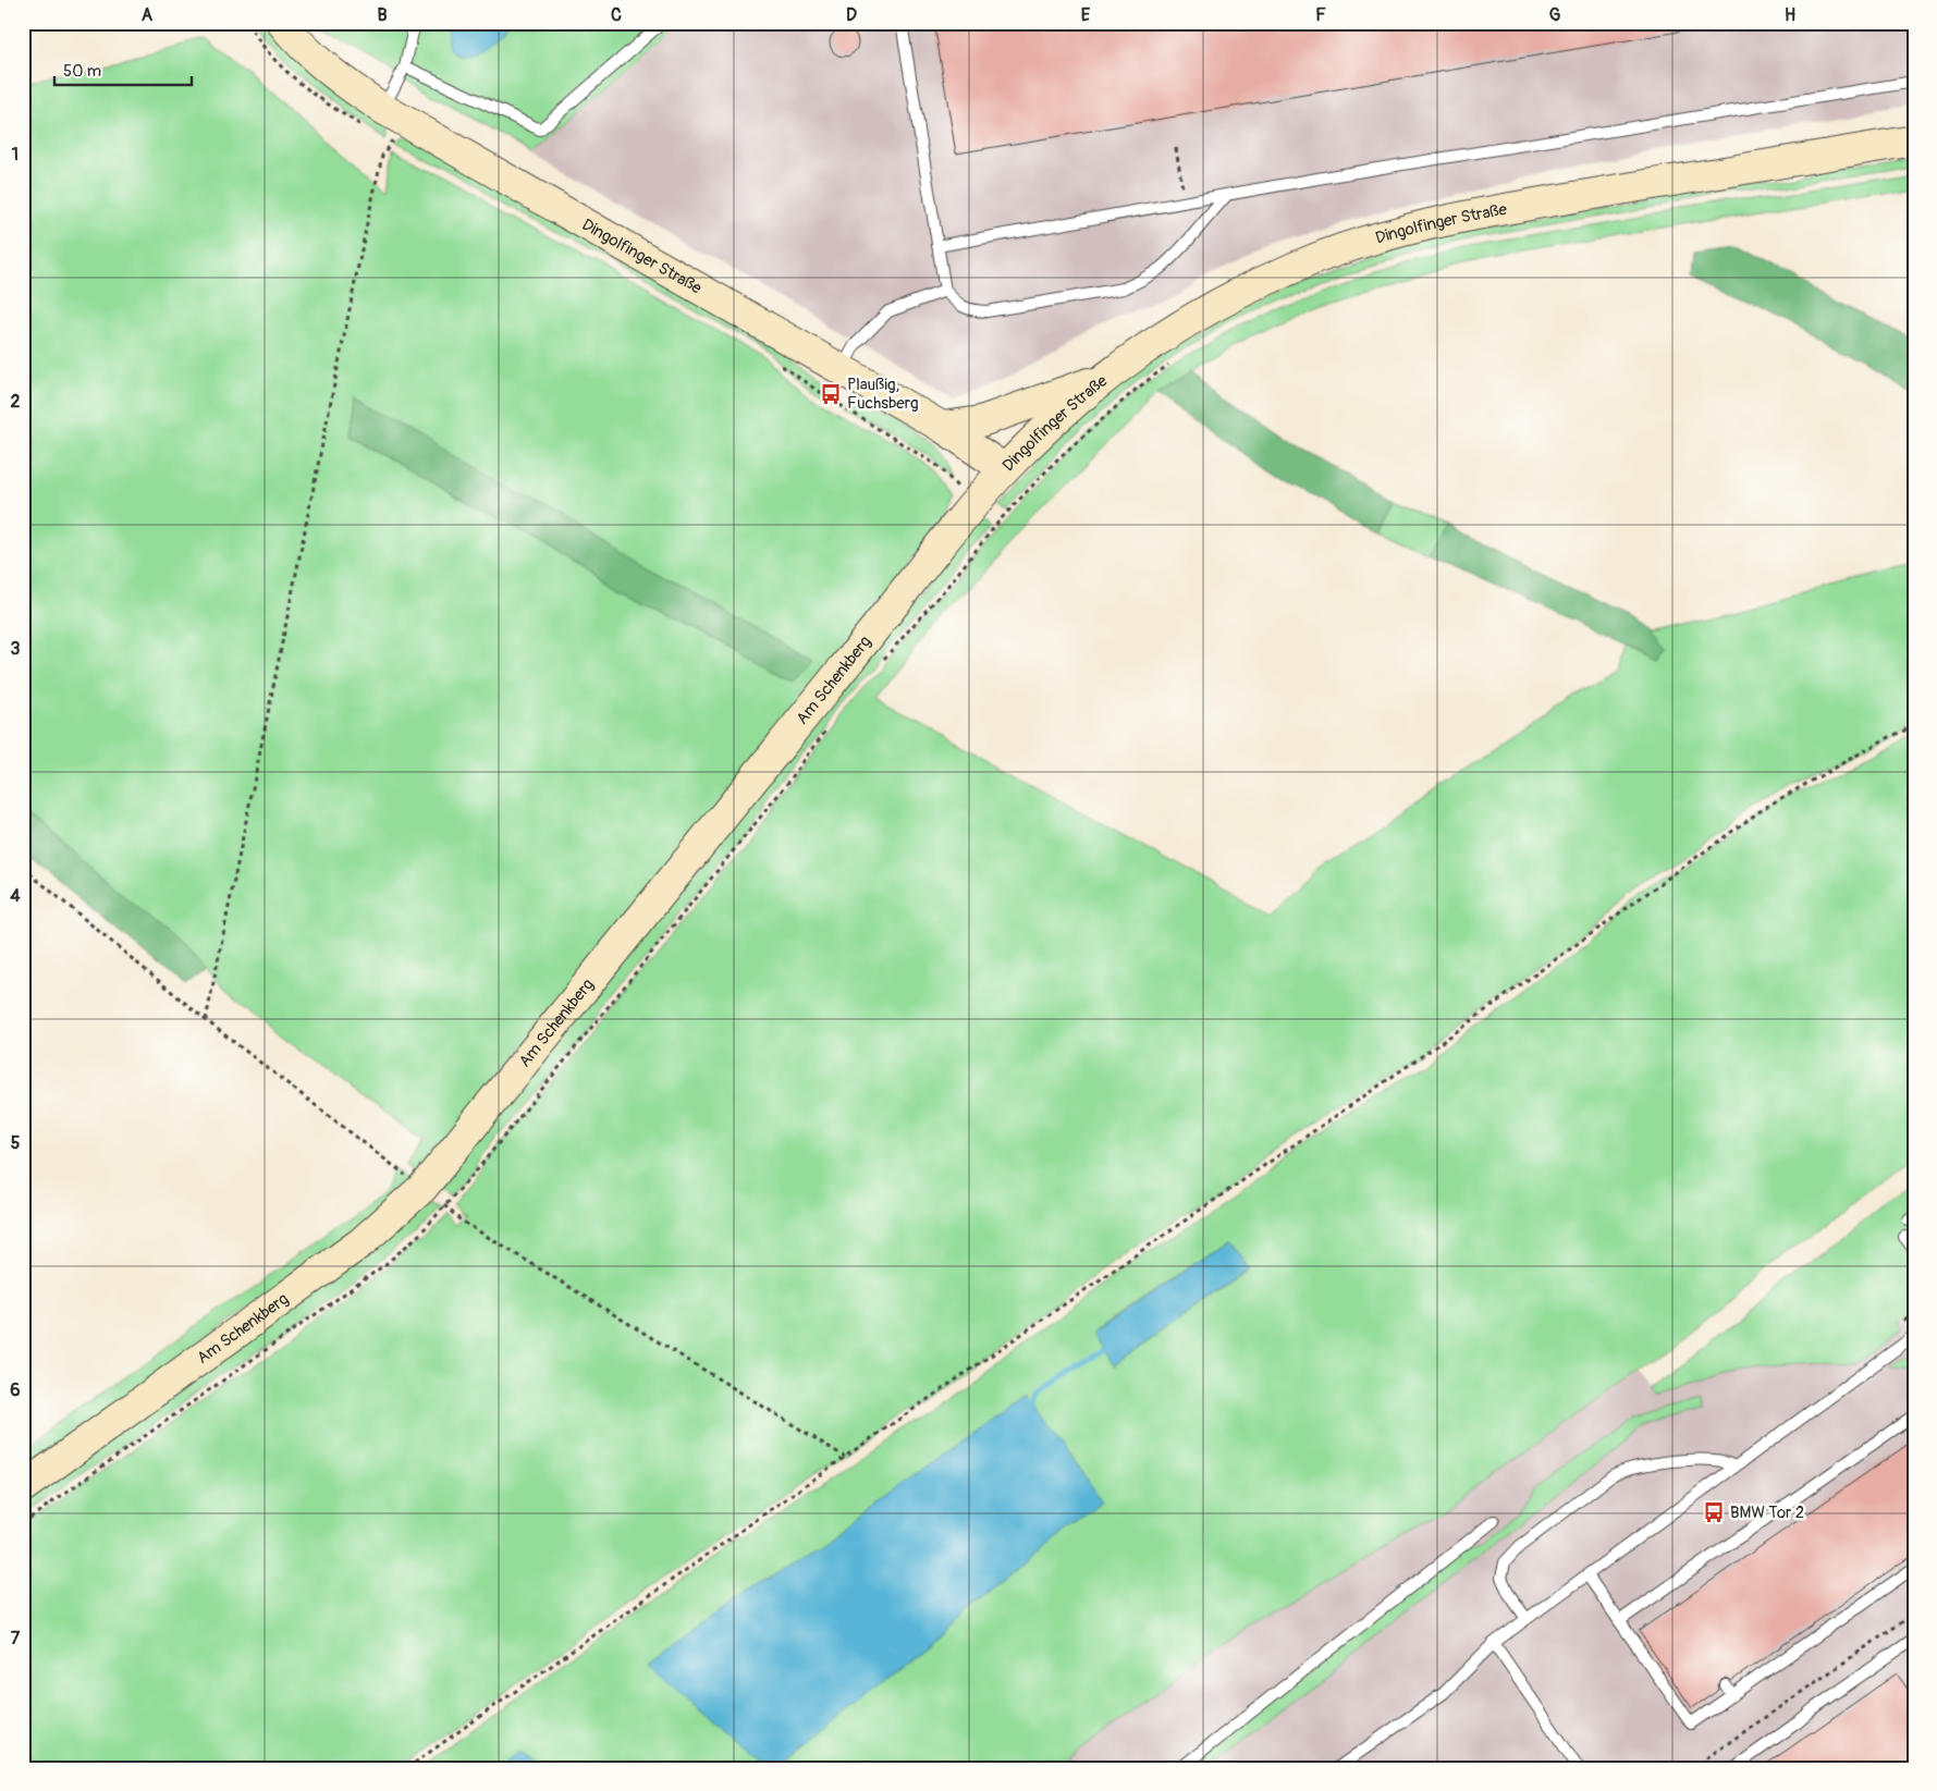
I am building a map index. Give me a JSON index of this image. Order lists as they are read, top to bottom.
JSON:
{
  "streets": {
    "main road": ["Dingolfinger Straße", "Am Schenkberg"]
  },
  "crossings": [
    ["Dingolfinger Straße", "Am Schenkberg"]
  ],
  "places": {
    "bus stop": ["Plaußig, Fuchsberg", "BMW Tor 2"]
  },
  "scale_bar": "50 m",
  "grid": {
    "columns": [
      "A",
      "B",
      "C",
      "D",
      "E",
      "F",
      "G",
      "H"
    ],
    "rows": [
      "1",
      "2",
      "3",
      "4",
      "5",
      "6",
      "7"
    ]
  }
}
